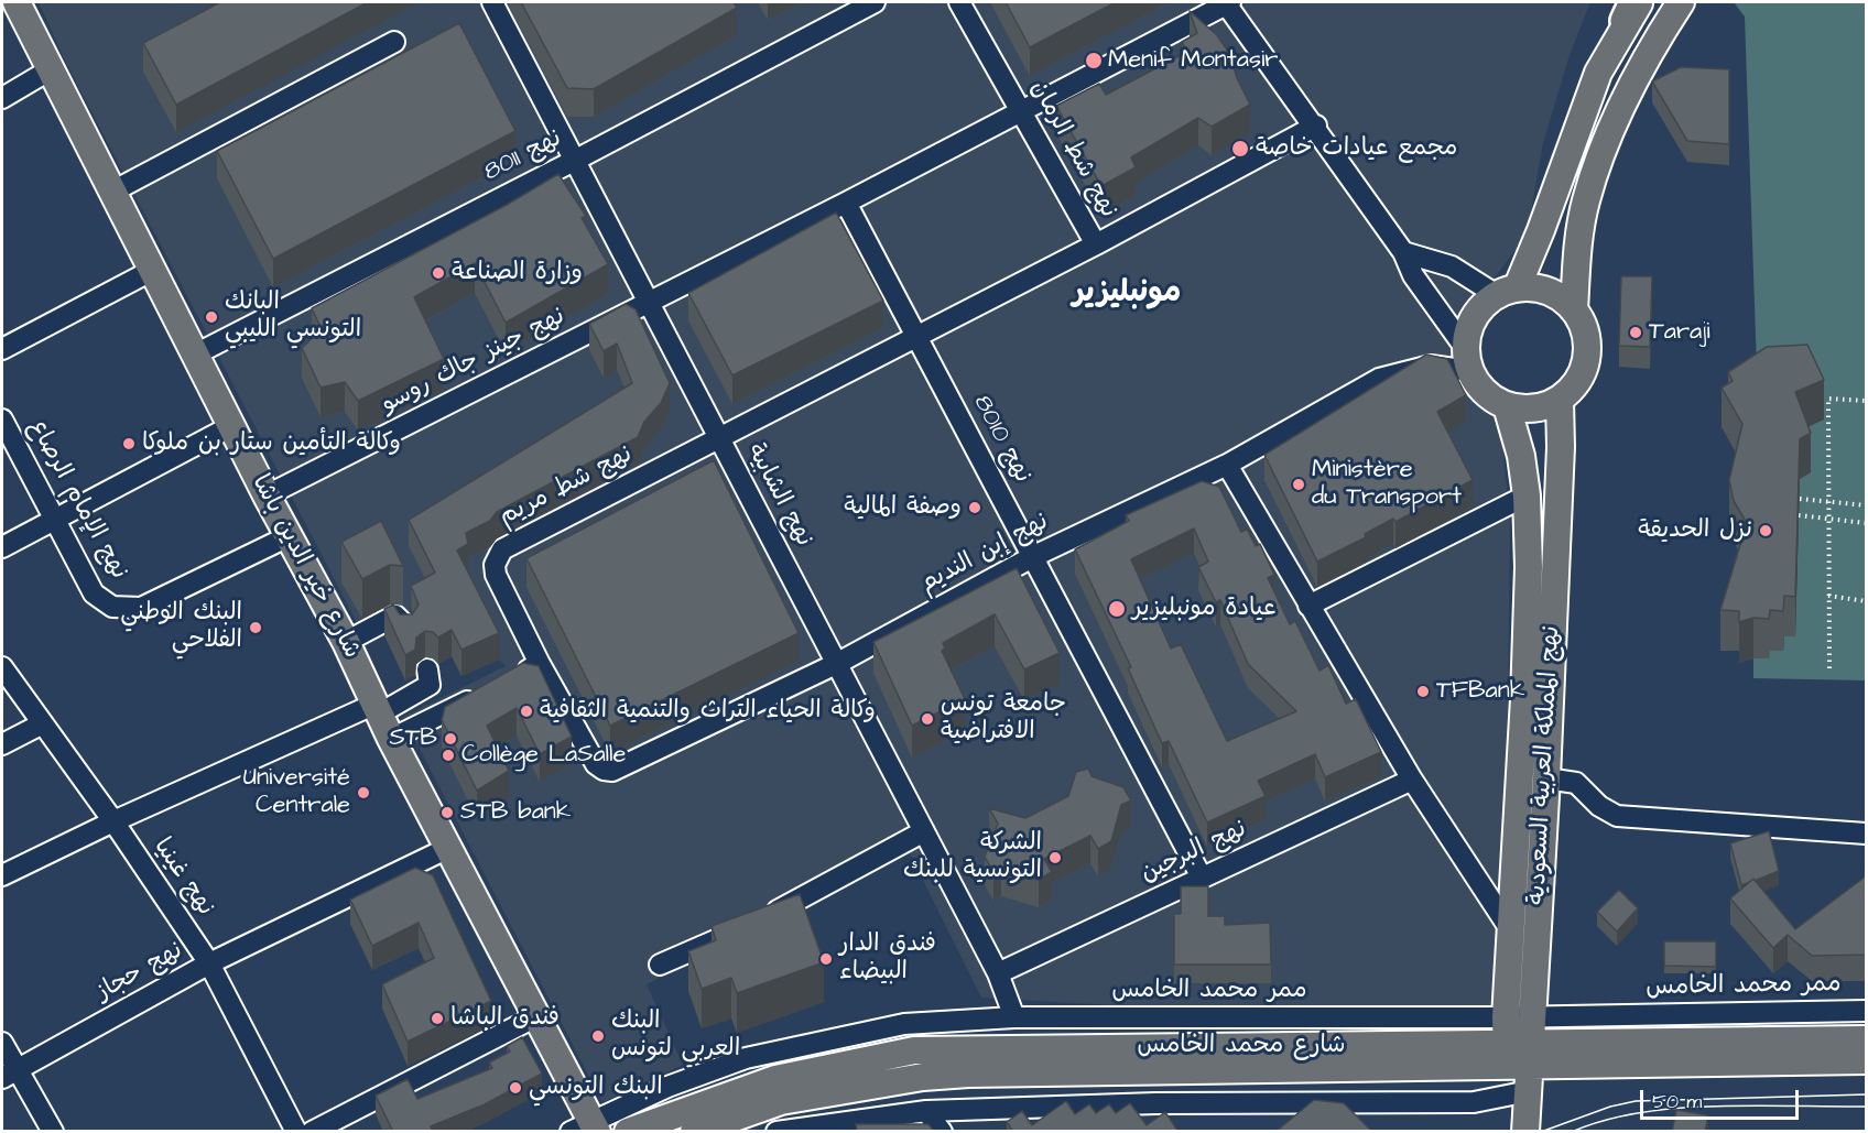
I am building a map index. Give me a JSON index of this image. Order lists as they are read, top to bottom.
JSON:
{
  "streets": {
    "main road": ["شارع خير الدين باشا", "نهج المملكة العربية السعودية", "شارع محمد الخامس"],
    "street": [
      "نهج شط الرمان",
      "نهج 8011",
      "نهج جينز جاك روسو",
      "نهج 8010",
      "نهج شط مريم",
      "نهج الشابية",
      "نهج الإمام الرصاع",
      "نهج إبن النديم",
      "نهج البرجين",
      "نهج غينيا",
      "نهج حجاز",
      "ممر محمد الخامس"
    ]
  },
  "crossings": [
    ["نهج شط الرمان", "نهج جينز جاك روسو"],
    ["نهج شط الرمان", "نهج شط مريم"],
    ["نهج 8011", "نهج الشابية"],
    ["نهج 8011", "شارع خير الدين باشا"],
    ["نهج جينز جاك روسو", "نهج 8010"],
    ["نهج جينز جاك روسو", "نهج الشابية"],
    ["نهج جينز جاك روسو", "شارع خير الدين باشا"],
    ["نهج 8010", "نهج شط مريم"],
    ["نهج 8010", "نهج إبن النديم"],
    ["نهج 8010", "نهج البرجين"],
    ["نهج شط مريم", "نهج الشابية"],
    ["نهج شط مريم", "نهج إبن النديم"],
    ["نهج الشابية", "نهج إبن النديم"],
    ["نهج الشابية", "نهج البرجين"],
    ["نهج الشابية", "ممر محمد الخامس"],
    ["نهج الإمام الرصاع", "شارع خير الدين باشا"],
    ["نهج إبن النديم", "نهج المملكة العربية السعودية"],
    ["شارع خير الدين باشا", "نهج حجاز"],
    ["شارع خير الدين باشا", "ممر محمد الخامس"],
    ["نهج المملكة العربية السعودية", "ممر محمد الخامس"],
    ["نهج المملكة العربية السعودية", "شارع محمد الخامس"],
    ["نهج غينيا", "نهج حجاز"]
  ],
  "districts": ["مونبليزير"],
  "places": [
    "Menif Montasir",
    "مجمع عيادات خاصة",
    "وزارة الصناعة",
    "البانك التونسي الليبي",
    "Taraji",
    "وكالة التأمين ستار بن ملوكا",
    "Ministère du Transport",
    "وصفة المالية",
    "نزل الحديقة",
    "عيادة مونبليزير",
    "البنك الوطني الفلاحي",
    "TFBank",
    "وكالة الحياء التراث والتنمية الثقافية",
    "جامعة تونس الافتراضية",
    "STB",
    "Collège LaSalle",
    "Université Centrale",
    "STB bank",
    "الشركة التونسية للبنك",
    "فندق الدار البيضاء",
    "فندق الباشا",
    "البنك العربي لتونس",
    "البنك التونسي"
  ],
  "scale_bar": "50 m"
}
